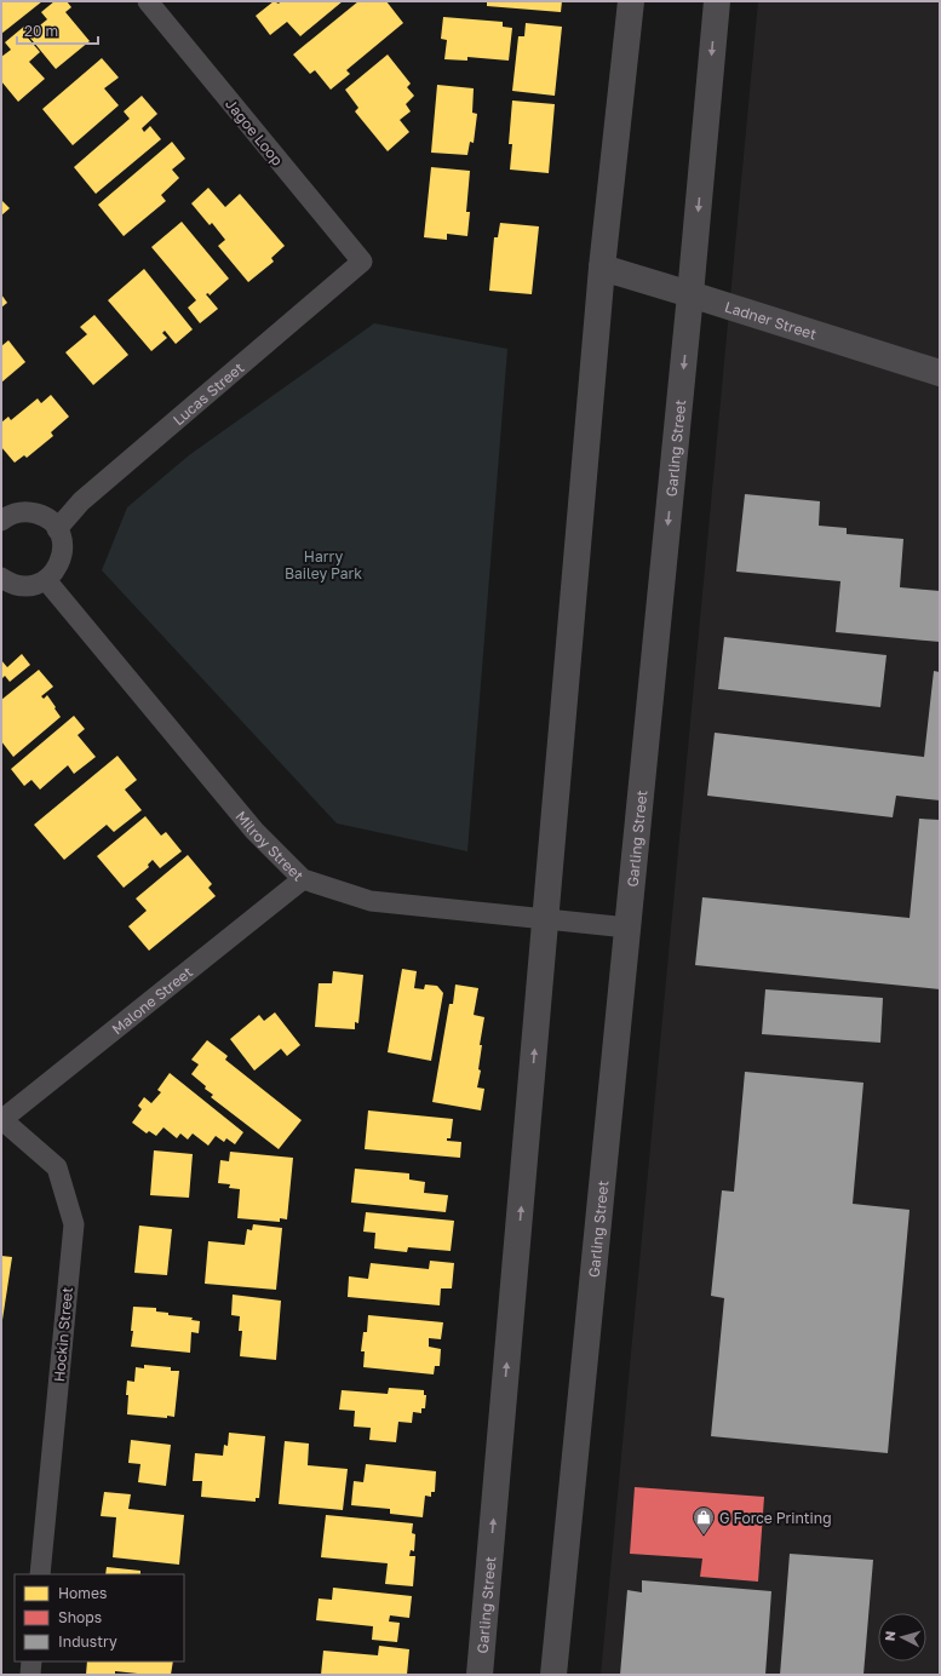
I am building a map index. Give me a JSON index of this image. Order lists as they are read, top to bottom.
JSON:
{
  "streets": {
    "street": [
      "Jagoe Loop",
      "Ladner Street",
      "Lucas Street",
      "Garling Street",
      "Milroy Street",
      "Malone Street",
      "Hockin Street"
    ]
  },
  "crossings": [
    ["Jagoe Loop", "Lucas Street"],
    ["Ladner Street", "Garling Street"],
    ["Garling Street", "Milroy Street"],
    ["Milroy Street", "Malone Street"],
    ["Malone Street", "Hockin Street"]
  ],
  "parks": ["Harry Bailey Park"],
  "places": {
    "shop": ["G Force Printing"]
  },
  "legend": ["Homes", "Shops", "Industry"],
  "scale_bar": "20 m",
  "north": "left"
}
